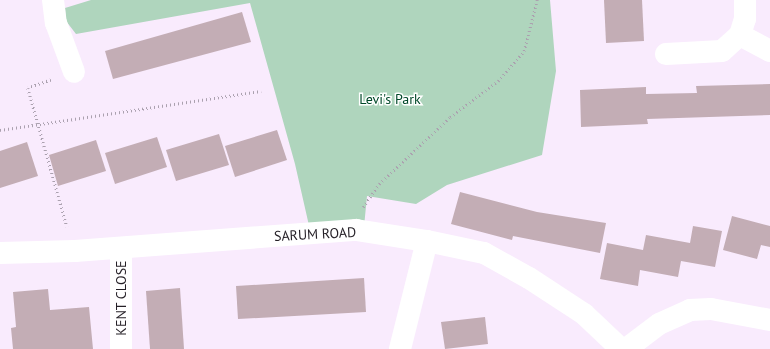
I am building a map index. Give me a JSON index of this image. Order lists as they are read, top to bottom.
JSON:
{
  "streets": {
    "street": ["SARUM ROAD", "KENT CLOSE"]
  },
  "crossings": [
    ["SARUM ROAD", "KENT CLOSE"]
  ],
  "parks": ["Levi's Park"]
}
